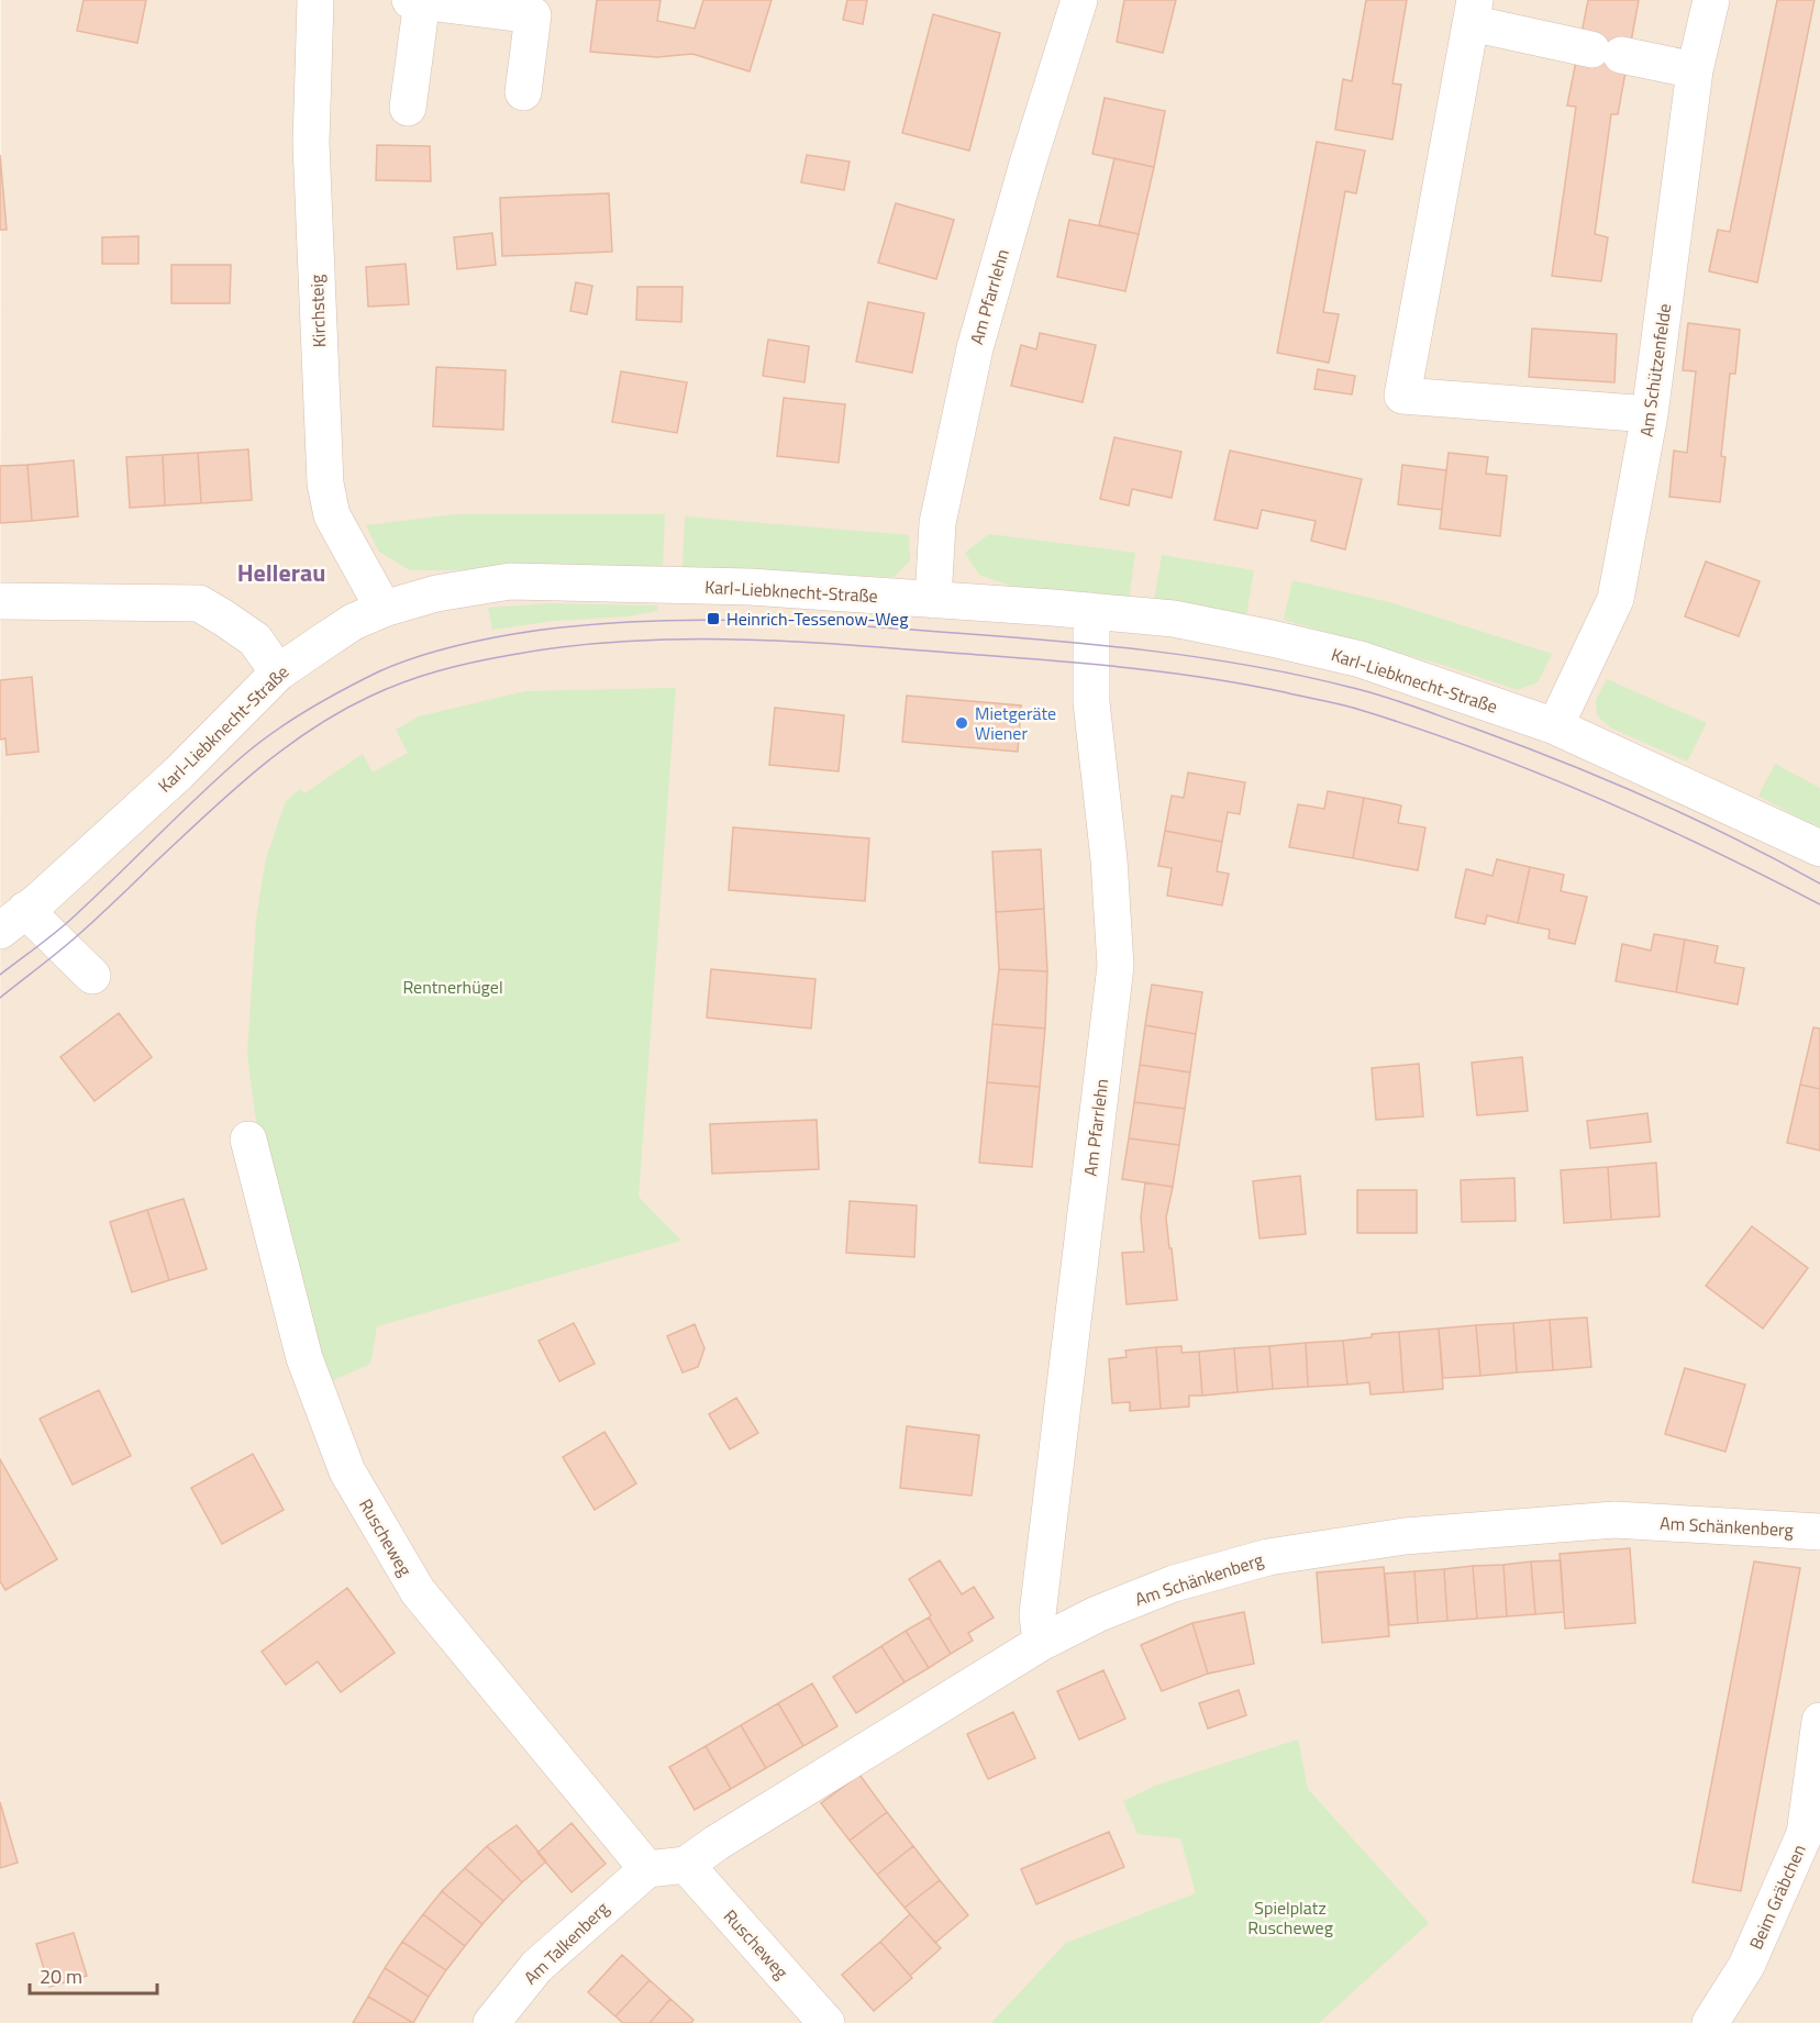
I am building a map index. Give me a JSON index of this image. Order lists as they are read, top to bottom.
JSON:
{
  "streets": {
    "street": [
      "Am Pfarrlehn",
      "Kirchsteig",
      "Am Schützenfelde",
      "Karl-Liebknecht-Straße",
      "Am Schänkenberg",
      "Ruscheweg",
      "Beim Gräbchen",
      "Am Talkenberg"
    ]
  },
  "crossings": [
    ["Am Pfarrlehn", "Karl-Liebknecht-Straße"],
    ["Am Pfarrlehn", "Am Schänkenberg"],
    ["Kirchsteig", "Karl-Liebknecht-Straße"],
    ["Am Schützenfelde", "Karl-Liebknecht-Straße"],
    ["Am Schänkenberg", "Ruscheweg"],
    ["Am Schänkenberg", "Am Talkenberg"],
    ["Ruscheweg", "Am Talkenberg"]
  ],
  "districts": ["Hellerau"],
  "parks": ["Rentnerhügel", "Spielplatz Ruscheweg"],
  "places": {
    "transit": ["Heinrich-Tessenow-Weg"],
    "other": ["Mietgeräte Wiener"]
  },
  "scale_bar": "20 m"
}
